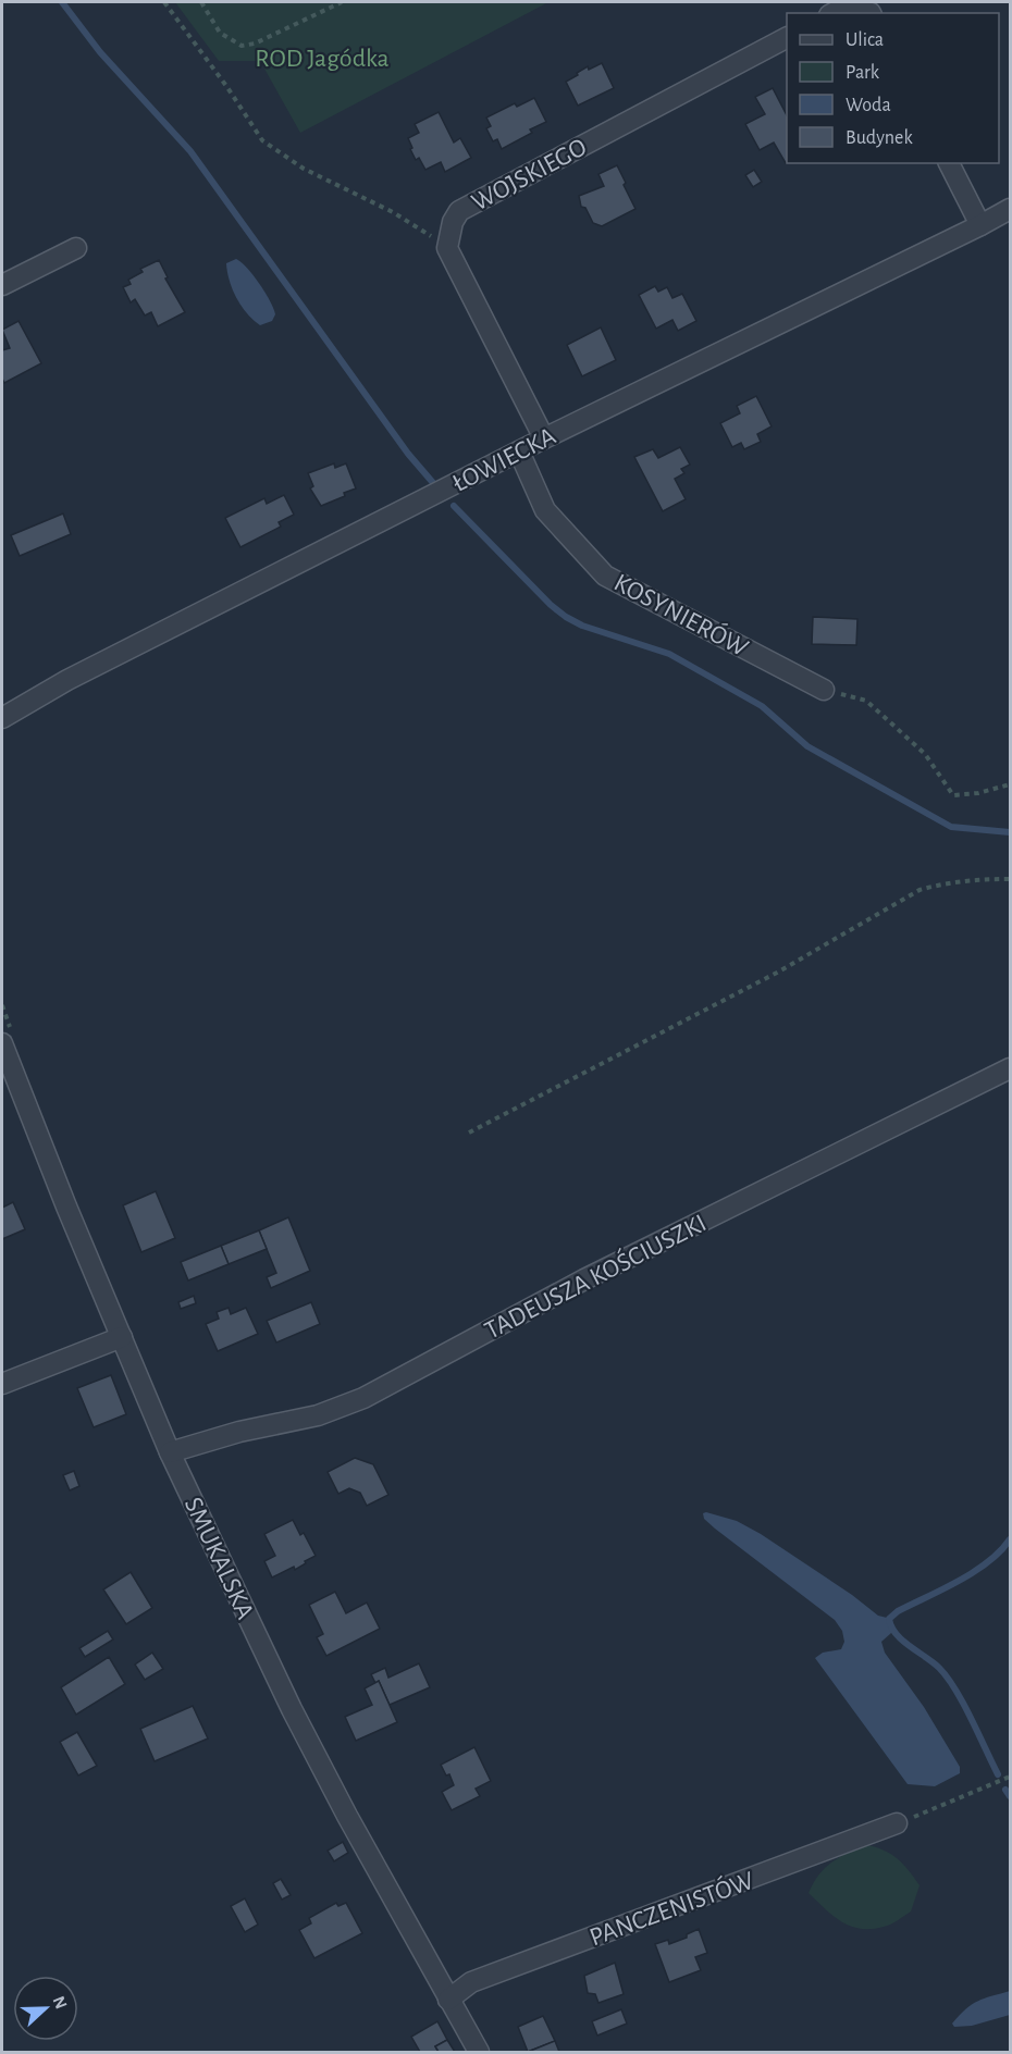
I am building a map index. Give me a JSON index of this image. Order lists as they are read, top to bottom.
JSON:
{
  "streets": {
    "street": [
      "WOJSKIEGO",
      "ŁOWIECKA",
      "KOSYNIERÓW",
      "TADEUSZA KOŚCIUSZKI",
      "SMUKALSKA",
      "PANCZENISTÓW"
    ]
  },
  "crossings": [
    ["ŁOWIECKA", "KOSYNIERÓW"],
    ["TADEUSZA KOŚCIUSZKI", "SMUKALSKA"],
    ["SMUKALSKA", "PANCZENISTÓW"]
  ],
  "parks": ["ROD Jagódka"],
  "legend": [
    "Ulica",
    "Park",
    "Woda",
    "Budynek"
  ],
  "north": "right"
}
